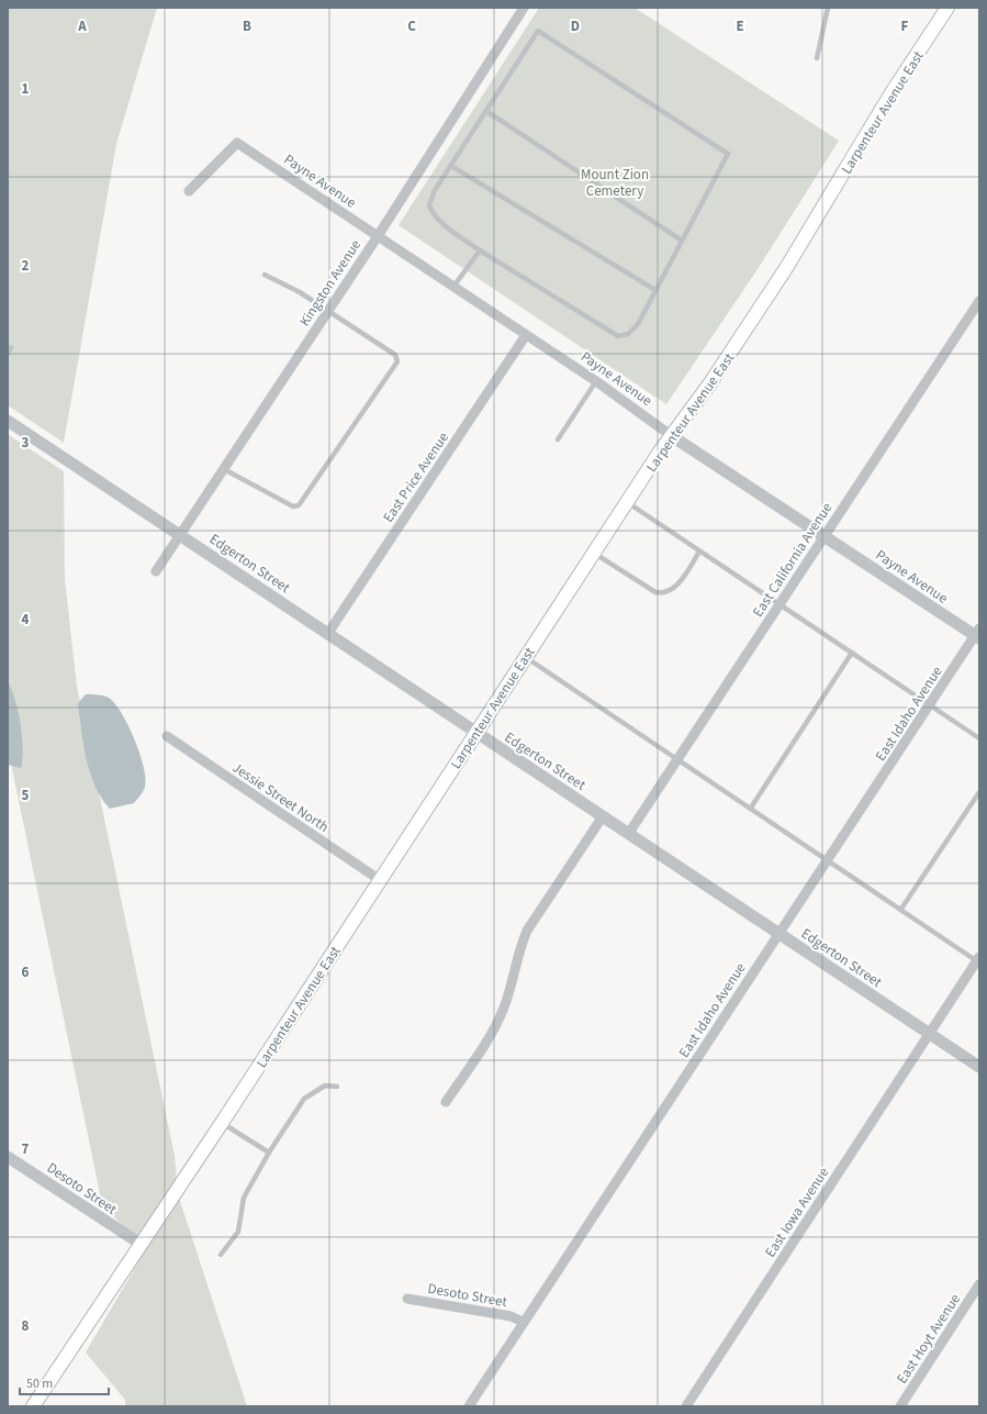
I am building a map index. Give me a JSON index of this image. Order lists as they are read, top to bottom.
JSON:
{
  "streets": {
    "main road": ["Larpenteur Avenue East"],
    "street": [
      "Payne Avenue",
      "Kingston Avenue",
      "East Price Avenue",
      "East California Avenue",
      "Edgerton Street",
      "East Idaho Avenue",
      "Jessie Street North",
      "Desoto Street",
      "East Iowa Avenue",
      "East Hoyt Avenue"
    ]
  },
  "crossings": [
    ["Larpenteur Avenue East", "Payne Avenue"],
    ["Larpenteur Avenue East", "Edgerton Street"],
    ["Larpenteur Avenue East", "Jessie Street North"],
    ["Larpenteur Avenue East", "Desoto Street"],
    ["Payne Avenue", "Kingston Avenue"],
    ["Payne Avenue", "East Price Avenue"],
    ["Payne Avenue", "East California Avenue"],
    ["Payne Avenue", "East Idaho Avenue"],
    ["Kingston Avenue", "Edgerton Street"],
    ["East Price Avenue", "Edgerton Street"],
    ["East California Avenue", "Edgerton Street"],
    ["Edgerton Street", "East Idaho Avenue"],
    ["Edgerton Street", "East Iowa Avenue"],
    ["East Idaho Avenue", "Desoto Street"]
  ],
  "parks": ["Mount Zion Cemetery"],
  "scale_bar": "50 m",
  "grid": {
    "columns": [
      "A",
      "B",
      "C",
      "D",
      "E",
      "F"
    ],
    "rows": [
      "1",
      "2",
      "3",
      "4",
      "5",
      "6",
      "7",
      "8"
    ]
  }
}
